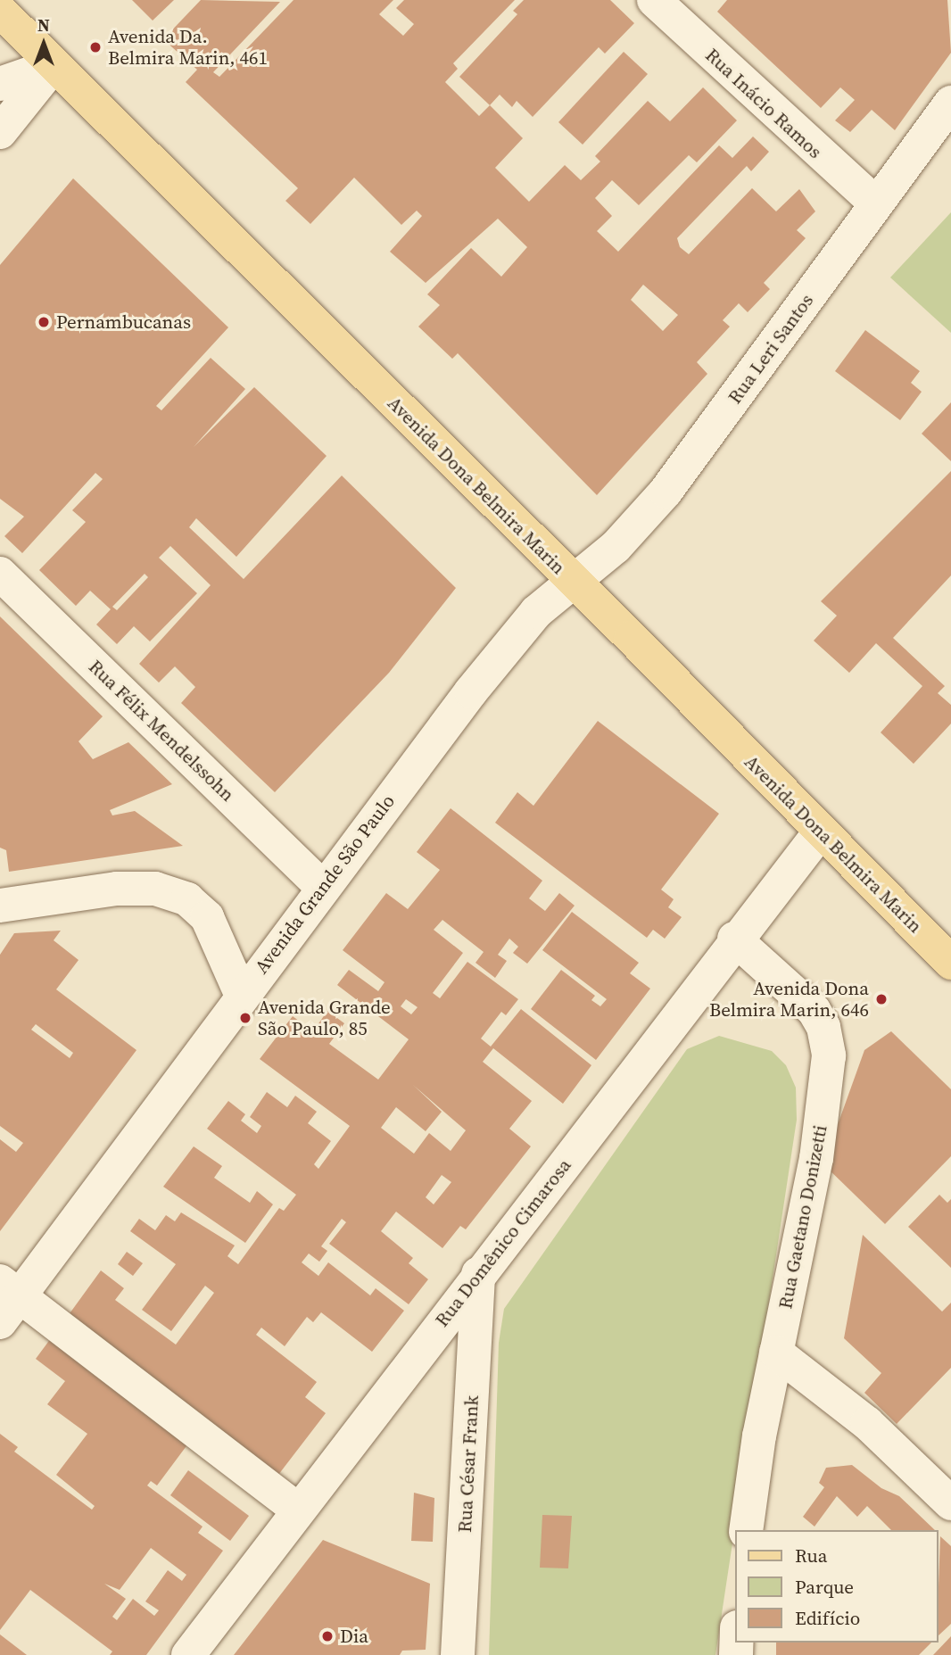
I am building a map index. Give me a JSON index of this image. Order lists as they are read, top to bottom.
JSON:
{
  "streets": {
    "main road": ["Avenida Dona Belmira Marin"],
    "street": [
      "Rua Inácio Ramos",
      "Rua Leri Santos",
      "Rua Félix Mendelssohn",
      "Avenida Grande São Paulo",
      "Rua Gaetano Donizetti",
      "Rua Domênico Cimarosa",
      "Rua César Frank"
    ]
  },
  "crossings": [
    ["Rua Inácio Ramos", "Rua Leri Santos"],
    ["Rua Leri Santos", "Avenida Dona Belmira Marin"],
    ["Rua Leri Santos", "Avenida Grande São Paulo"],
    ["Avenida Dona Belmira Marin", "Avenida Grande São Paulo"],
    ["Avenida Dona Belmira Marin", "Rua Domênico Cimarosa"],
    ["Rua Félix Mendelssohn", "Avenida Grande São Paulo"],
    ["Rua Gaetano Donizetti", "Rua Domênico Cimarosa"],
    ["Rua Domênico Cimarosa", "Rua César Frank"]
  ],
  "places": [
    "Avenida Da. Belmira Marin, 461",
    "Pernambucanas",
    "Avenida Dona Belmira Marin, 646",
    "Avenida Grande São Paulo, 85",
    "Dia"
  ],
  "legend": ["Rua", "Parque", "Edifício"],
  "north": "top"
}
